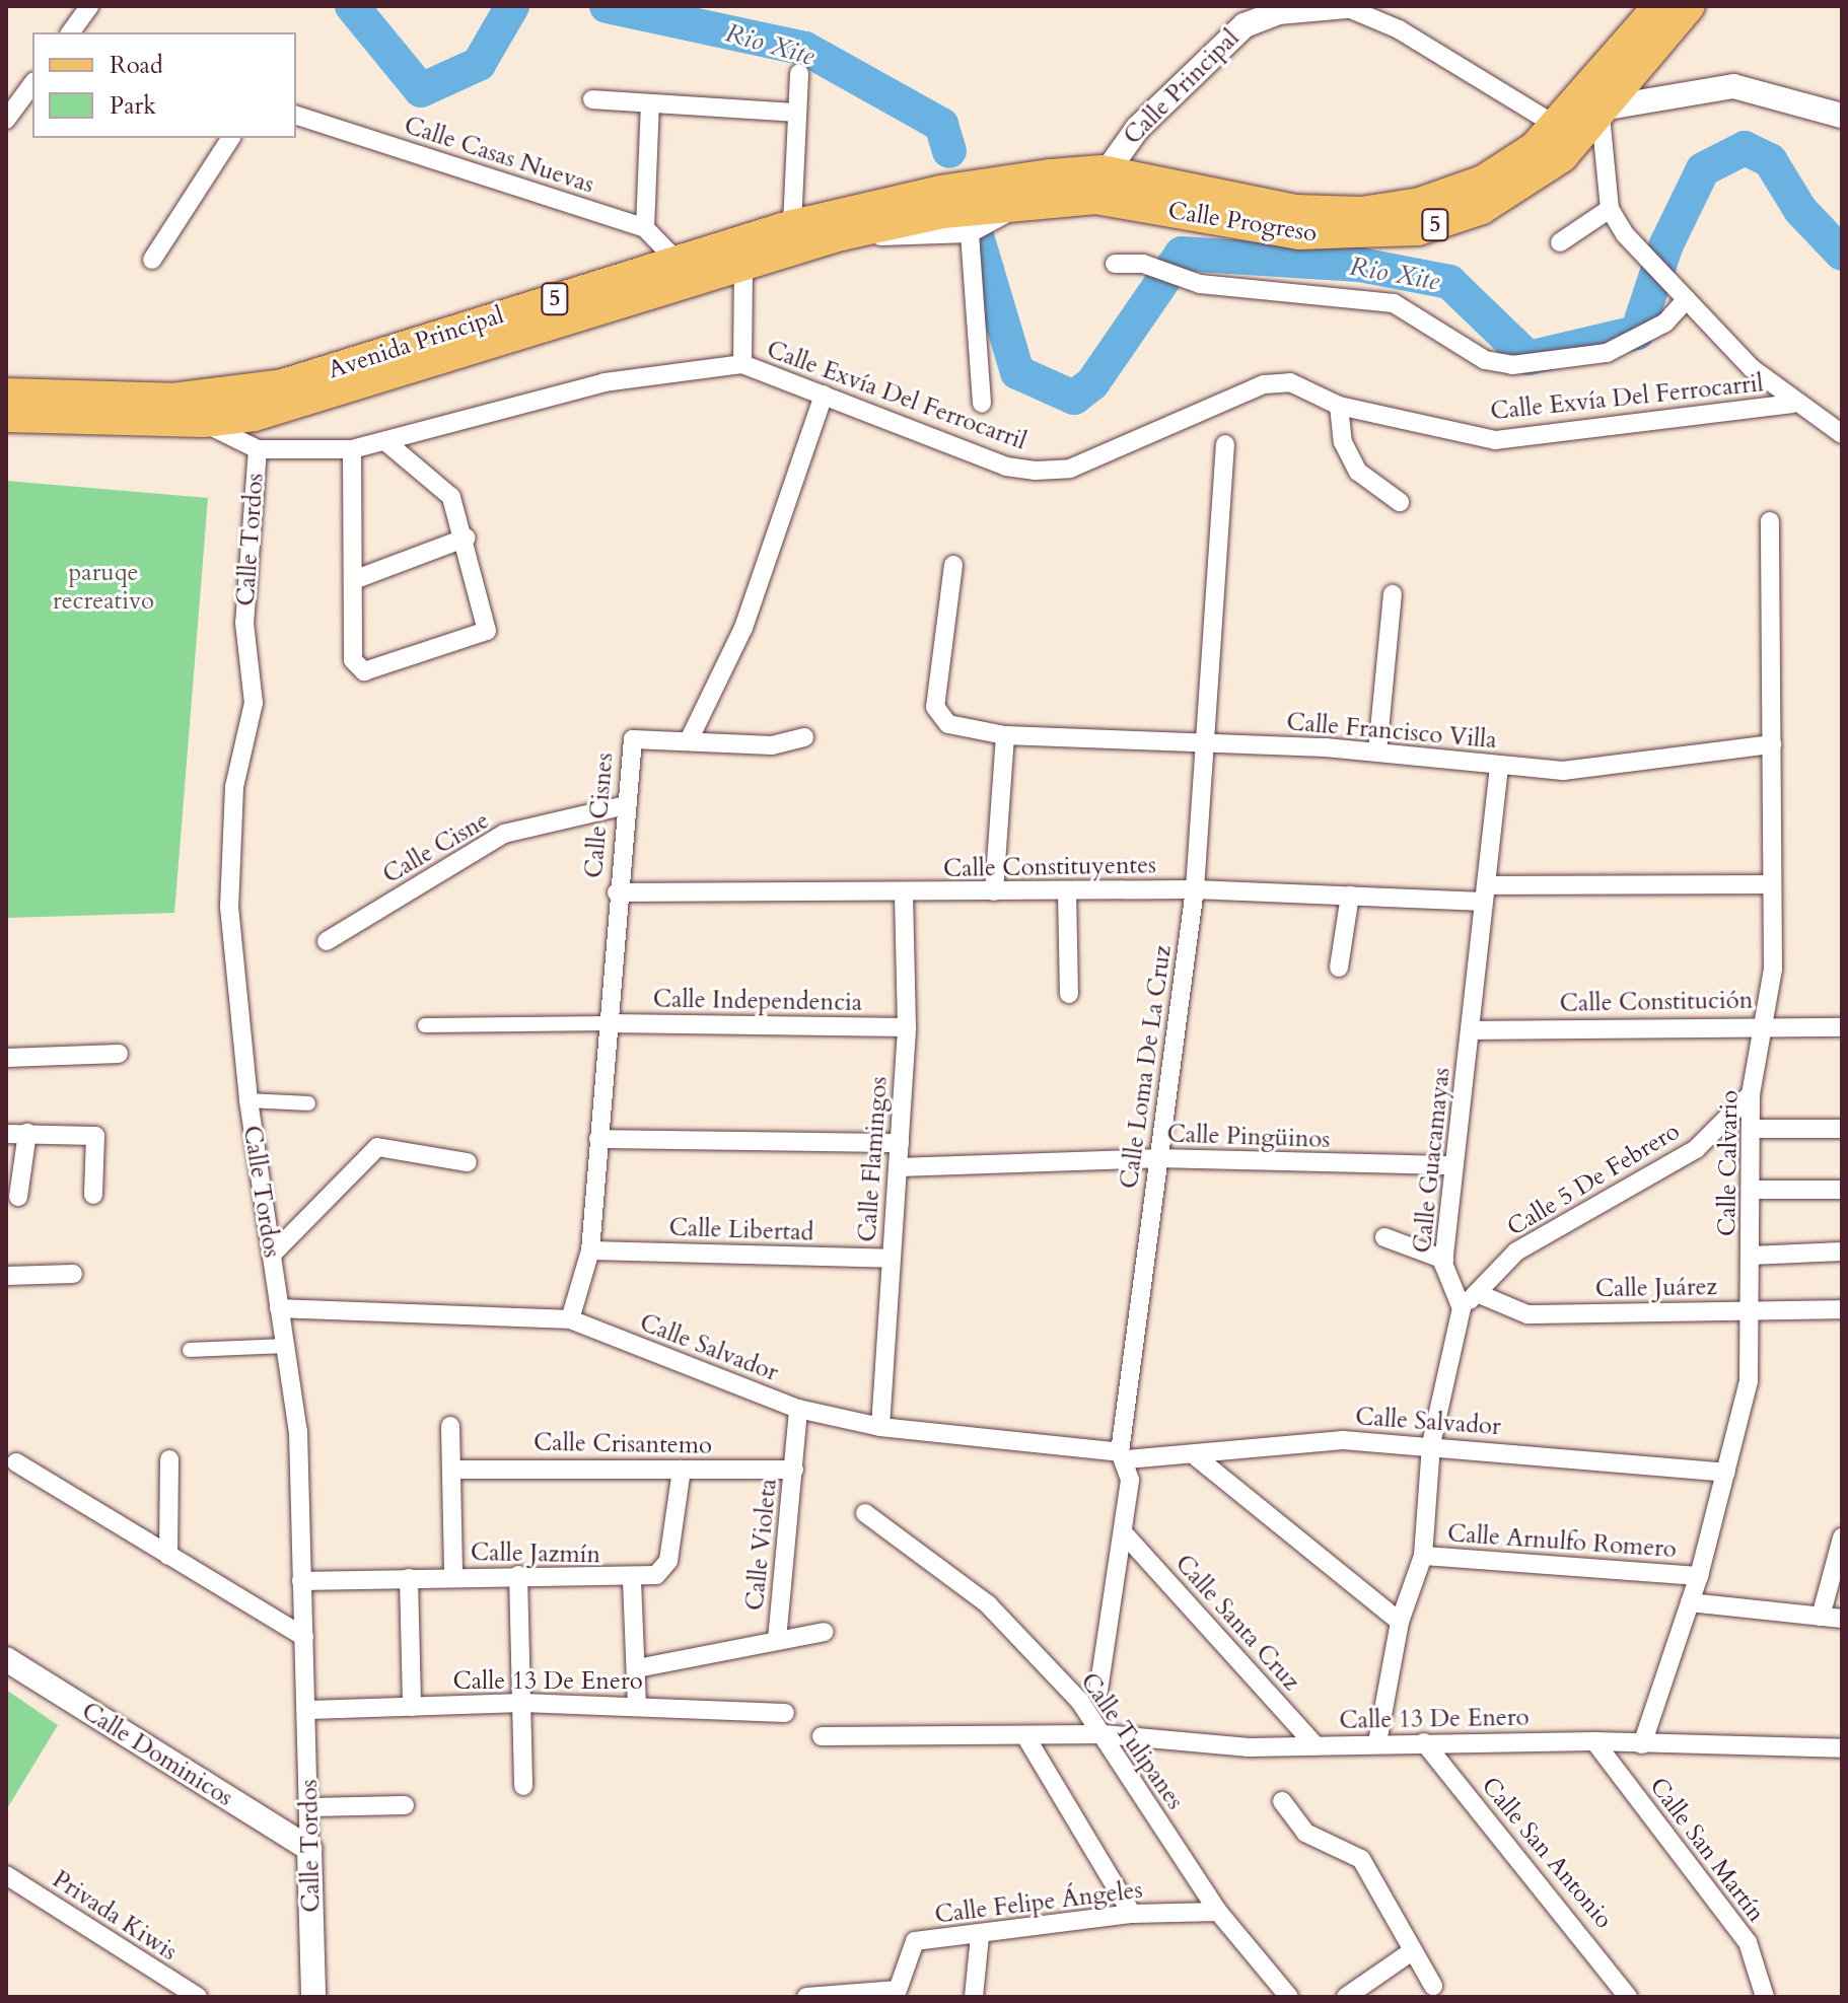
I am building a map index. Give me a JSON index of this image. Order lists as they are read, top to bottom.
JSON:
{
  "streets": {
    "main road": ["Calle Progreso", "5", "Avenida Principal"],
    "street": [
      "Calle Principal",
      "Calle Casas Nuevas",
      "Calle Exvía Del Ferrocarril",
      "Calle Tordos",
      "Calle Francisco Villa",
      "Calle Cisnes",
      "Calle Cisne",
      "Calle Constituyentes",
      "Calle Independencia",
      "Calle Constitución",
      "Calle Loma De La Cruz",
      "Calle Pingüinos",
      "Calle Flamingos",
      "Calle Guacamayas",
      "Calle Calvario",
      "Calle 5 De Febrero",
      "Calle Libertad",
      "Calle Juárez",
      "Calle Salvador",
      "Calle Crisantemo",
      "Calle Arnulfo Romero",
      "Calle Violeta",
      "Calle Jazmín",
      "Calle Santa Cruz",
      "Calle 13 De Enero",
      "Calle Tulipanes",
      "Calle Dominicos",
      "Calle San Martín",
      "Calle San Antonio",
      "Calle Felipe Ángeles",
      "Privada Kiwis"
    ]
  },
  "crossings": [
    ["Calle Principal", "Calle Progreso"],
    ["Calle Principal", "Avenida Principal"],
    ["Calle Casas Nuevas", "Avenida Principal"],
    ["Calle Progreso", "Avenida Principal"],
    ["Avenida Principal", "Calle Tordos"],
    ["Calle Exvía Del Ferrocarril", "Calle Tordos"],
    ["Calle Tordos", "Calle Salvador"],
    ["Calle Tordos", "Calle Jazmín"],
    ["Calle Tordos", "Calle 13 De Enero"],
    ["Calle Tordos", "Calle Dominicos"],
    ["Calle Francisco Villa", "Calle Loma De La Cruz"],
    ["Calle Francisco Villa", "Calle Guacamayas"],
    ["Calle Francisco Villa", "Calle Calvario"],
    ["Calle Cisnes", "Calle Cisne"],
    ["Calle Cisnes", "Calle Constituyentes"],
    ["Calle Cisnes", "Calle Independencia"],
    ["Calle Cisnes", "Calle Libertad"],
    ["Calle Cisnes", "Calle Salvador"],
    ["Calle Constituyentes", "Calle Loma De La Cruz"],
    ["Calle Constituyentes", "Calle Flamingos"],
    ["Calle Constituyentes", "Calle Guacamayas"],
    ["Calle Constituyentes", "Calle Calvario"],
    ["Calle Independencia", "Calle Flamingos"],
    ["Calle Constitución", "Calle Guacamayas"],
    ["Calle Constitución", "Calle Calvario"],
    ["Calle Loma De La Cruz", "Calle Pingüinos"],
    ["Calle Loma De La Cruz", "Calle Salvador"],
    ["Calle Loma De La Cruz", "Calle Santa Cruz"],
    ["Calle Pingüinos", "Calle Flamingos"],
    ["Calle Pingüinos", "Calle Guacamayas"],
    ["Calle Flamingos", "Calle Libertad"],
    ["Calle Flamingos", "Calle Salvador"],
    ["Calle Guacamayas", "Calle 5 De Febrero"],
    ["Calle Calvario", "Calle 5 De Febrero"],
    ["Calle Calvario", "Calle Juárez"],
    ["Calle Calvario", "Calle Salvador"],
    ["Calle Calvario", "Calle Arnulfo Romero"],
    ["Calle Calvario", "Calle 13 De Enero"],
    ["Calle 5 De Febrero", "Calle Juárez"],
    ["Calle Salvador", "Calle Violeta"],
    ["Calle Crisantemo", "Calle Violeta"],
    ["Calle Crisantemo", "Calle Jazmín"],
    ["Calle Santa Cruz", "Calle 13 De Enero"],
    ["Calle 13 De Enero", "Calle Tulipanes"],
    ["Calle 13 De Enero", "Calle San Martín"],
    ["Calle 13 De Enero", "Calle San Antonio"],
    ["Calle Tulipanes", "Calle Felipe Ángeles"]
  ],
  "water": ["Rio Xite"],
  "parks": ["paruqe recreativo"],
  "legend": ["Road", "Park"]
}
